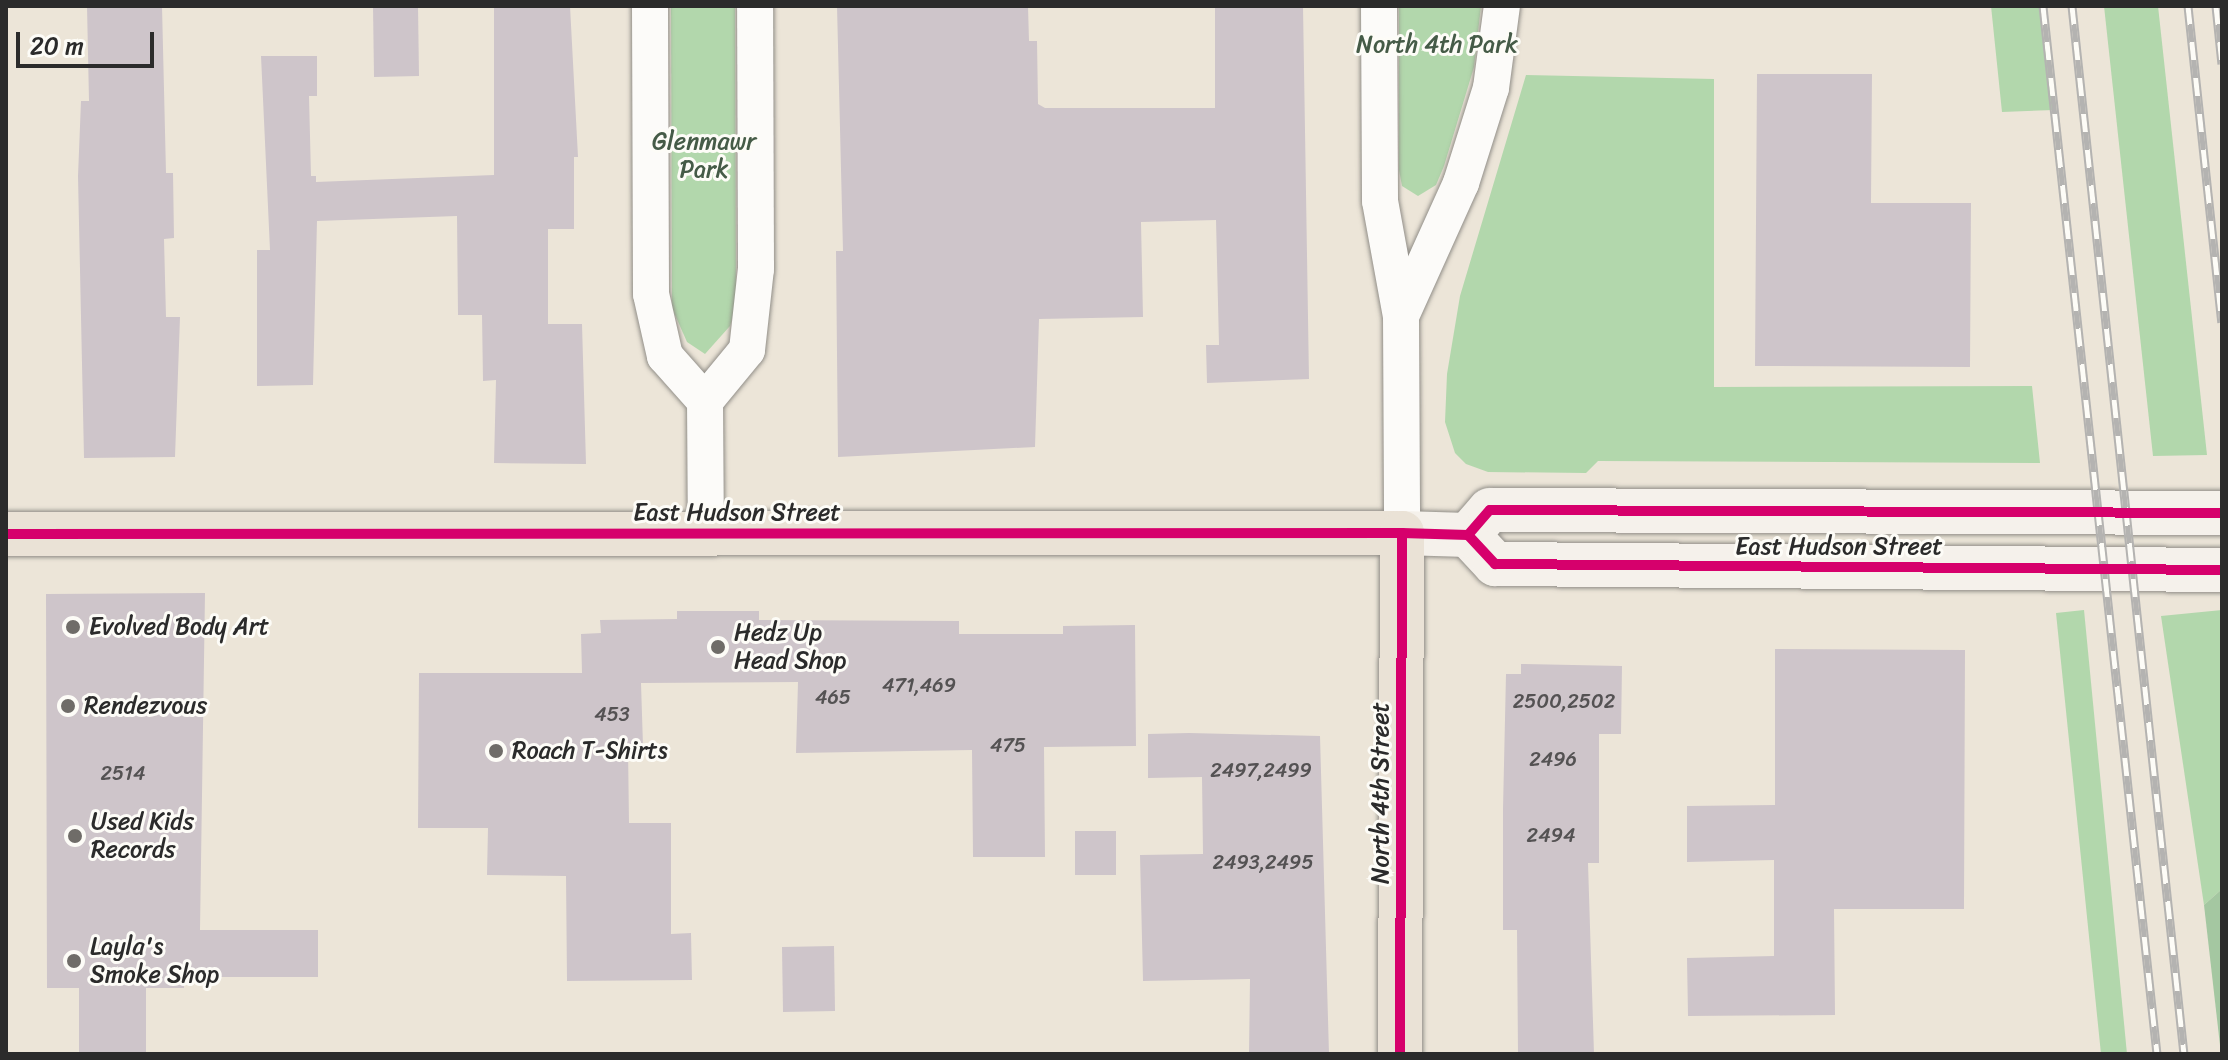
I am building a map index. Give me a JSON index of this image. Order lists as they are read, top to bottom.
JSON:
{
  "streets": {
    "main road": ["East Hudson Street", "North 4th Street"]
  },
  "crossings": [
    ["East Hudson Street", "North 4th Street"]
  ],
  "parks": ["North 4th Park", "Glenmawr Park"],
  "places": [
    "Evolved Body Art",
    "Hedz Up Head Shop",
    "Rendezvous",
    "Roach T-Shirts",
    "Used Kids Records",
    "Layla's Smoke Shop"
  ],
  "house_numbers": [
    "471,469",
    "465",
    "2500,2502",
    "453",
    "475",
    "2496",
    "2497,2499",
    "2514",
    "2494",
    "2493,2495"
  ],
  "scale_bar": "20 m"
}
